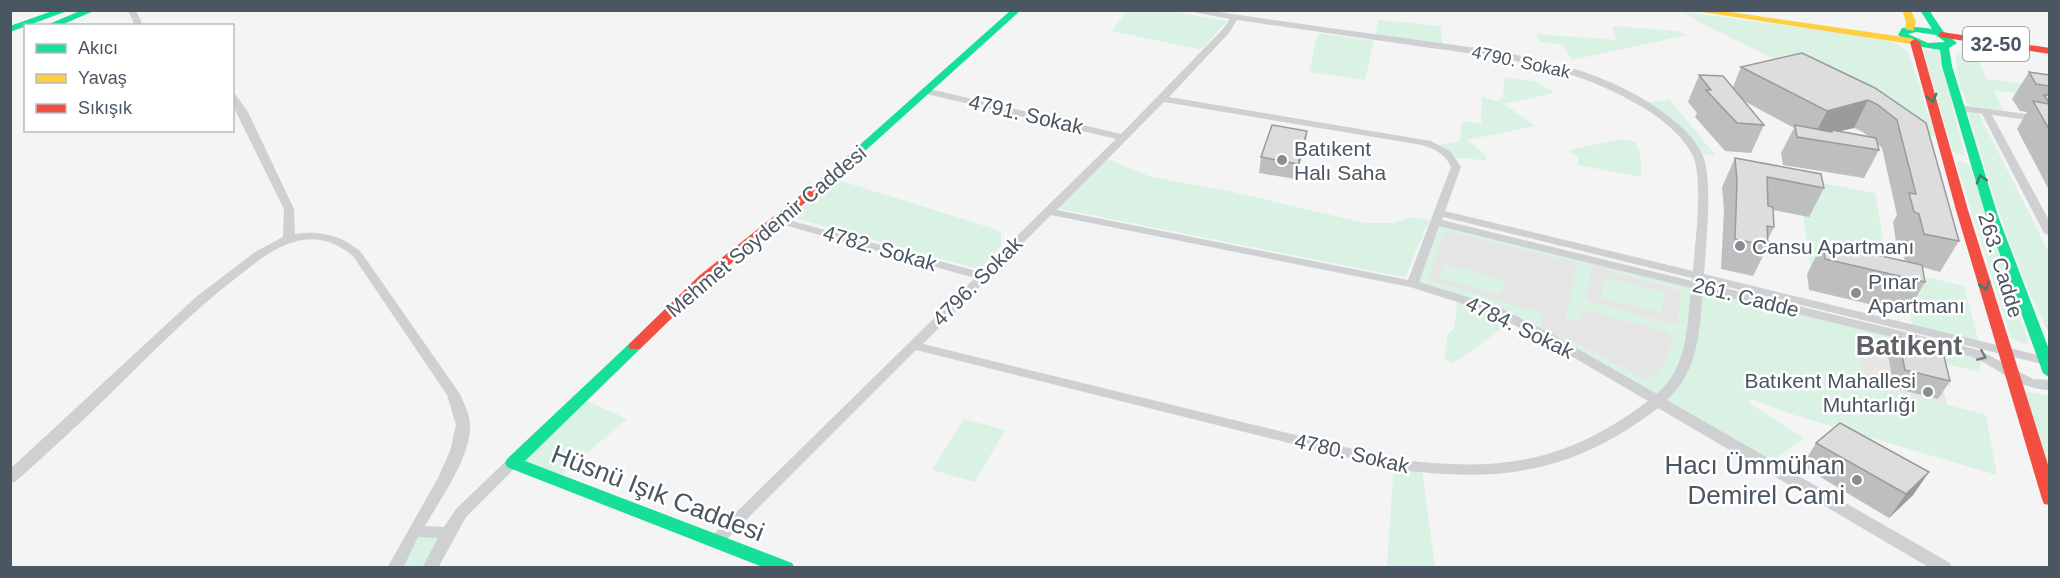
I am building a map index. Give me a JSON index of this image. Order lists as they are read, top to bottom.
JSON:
{
  "streets": {
    "main road": [
      "32-50",
      "Mehmet Soydemir Caddesi",
      "263. Cadde",
      "Hüsnü Işık Caddesi"
    ],
    "street": [
      "4790. Sokak",
      "4791. Sokak",
      "4782. Sokak",
      "4796. Sokak",
      "261. Cadde",
      "4784. Sokak",
      "4780. Sokak"
    ]
  },
  "crossings": [
    ["32-50", "263. Cadde"],
    ["4790. Sokak", "4796. Sokak"],
    ["4790. Sokak", "261. Cadde"],
    ["4790. Sokak", "4780. Sokak"],
    ["4791. Sokak", "Mehmet Soydemir Caddesi"],
    ["4791. Sokak", "4796. Sokak"],
    ["Mehmet Soydemir Caddesi", "4782. Sokak"],
    ["Mehmet Soydemir Caddesi", "Hüsnü Işık Caddesi"],
    ["4782. Sokak", "4796. Sokak"],
    ["263. Cadde", "261. Cadde"],
    ["4796. Sokak", "4784. Sokak"],
    ["4796. Sokak", "4780. Sokak"],
    ["4796. Sokak", "Hüsnü Işık Caddesi"],
    ["261. Cadde", "4780. Sokak"],
    ["4784. Sokak", "4780. Sokak"]
  ],
  "districts": ["Batıkent"],
  "places": [
    "Batıkent Halı Saha",
    "Cansu Apartmanı",
    "Pınar Apartmanı",
    "Batıkent Mahallesi Muhtarlığı",
    "Hacı Ümmühan Demirel Cami"
  ],
  "legend": ["Akıcı", "Yavaş", "Sıkışık"]
}
